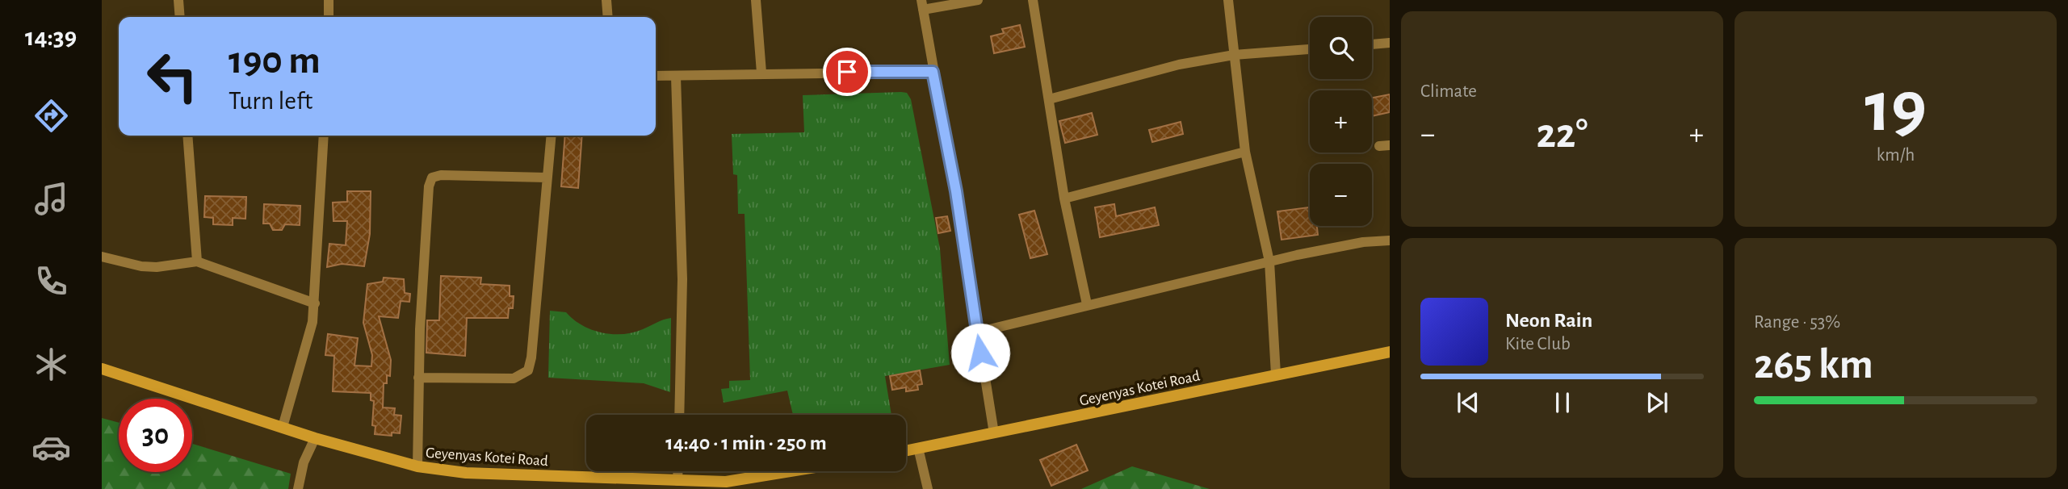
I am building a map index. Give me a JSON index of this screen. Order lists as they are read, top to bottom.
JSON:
{
  "streets": {
    "street": ["Geyenyas Kotei Road"]
  },
  "page": {
    "tabs": "14:39",
    "tile": [
      "Climate",
      ["19", "km/h"],
      ["Range · 53%", "265 km"]
    ],
    "map_buttons": ["+", "−"],
    "turn": ["190 m", "Turn left"],
    "heat": ["−", "22°", "+"],
    "song": ["Neon Rain", "Kite Club"],
    "limit": "30",
    "trip": "14:40 · 1 min · 250 m"
  }
}
